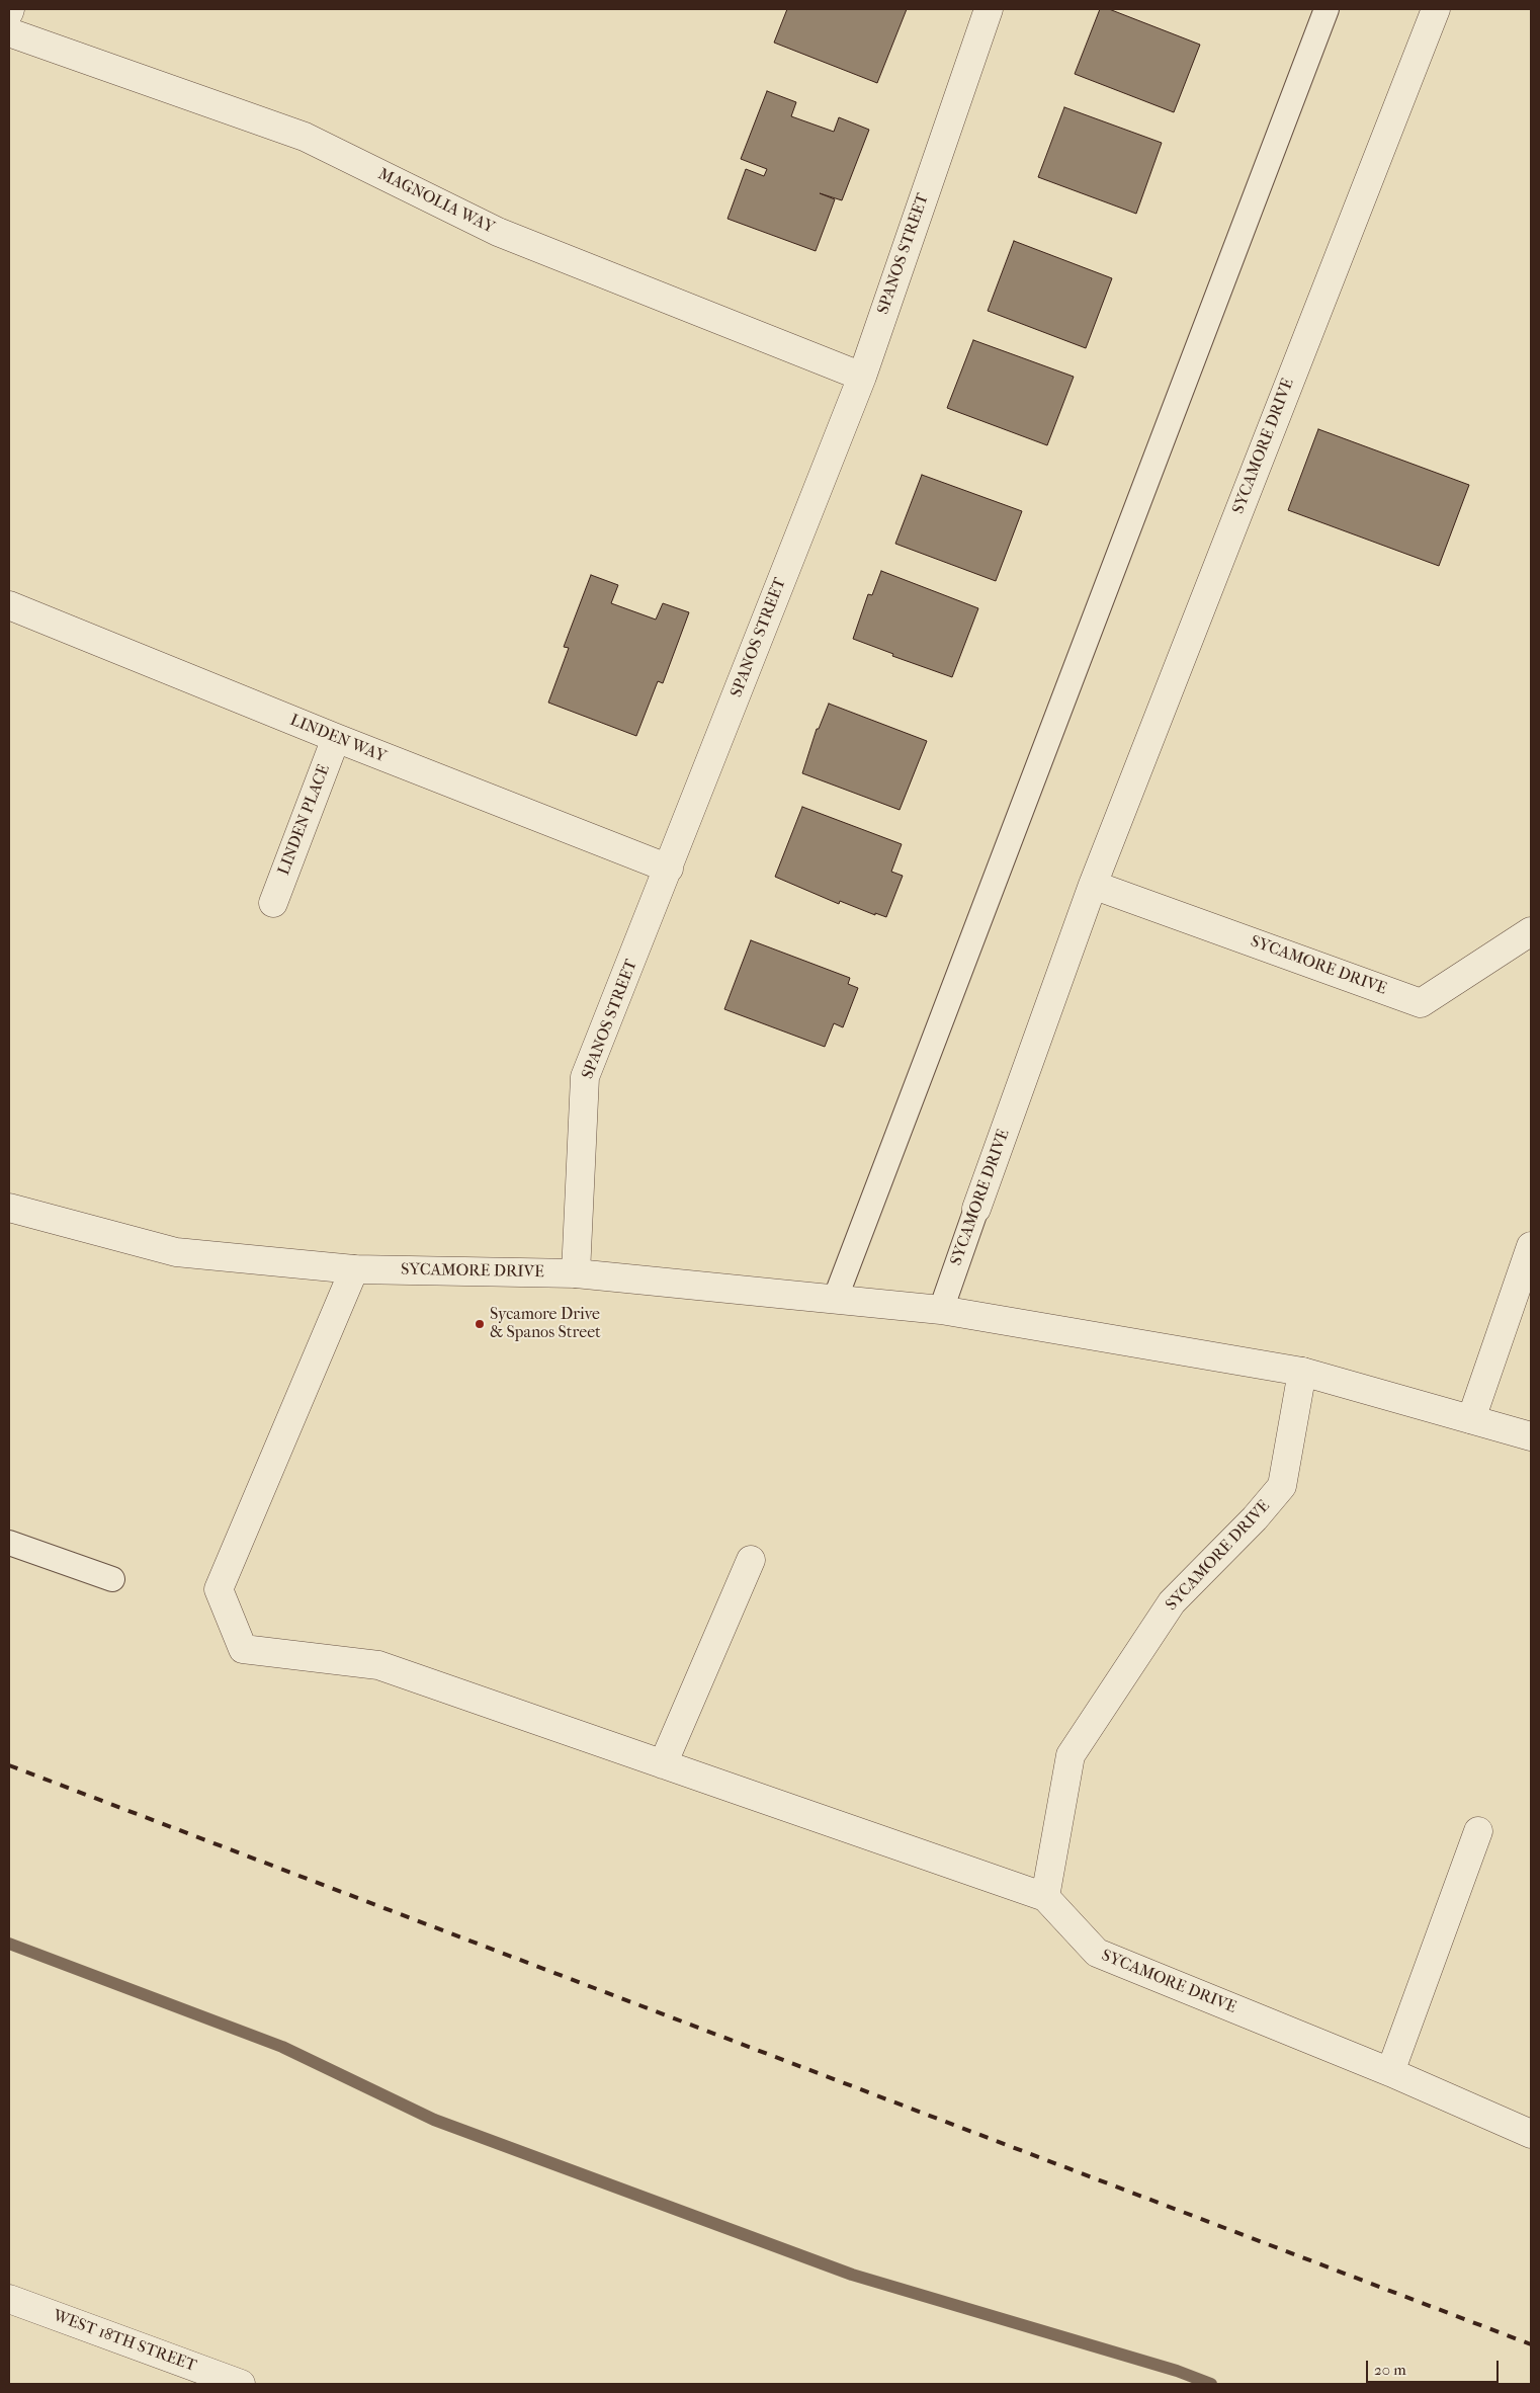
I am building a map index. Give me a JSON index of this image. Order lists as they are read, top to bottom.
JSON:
{
  "streets": {
    "street": [
      "MAGNOLIA WAY",
      "SPANOS STREET",
      "SYCAMORE DRIVE",
      "LINDEN WAY",
      "LINDEN PLACE",
      "WEST 18TH STREET"
    ]
  },
  "crossings": [
    ["MAGNOLIA WAY", "SPANOS STREET"],
    ["SPANOS STREET", "SYCAMORE DRIVE"],
    ["SPANOS STREET", "LINDEN WAY"],
    ["LINDEN WAY", "LINDEN PLACE"]
  ],
  "places": ["Sycamore Drive & Spanos Street"],
  "scale_bar": "20 m"
}
